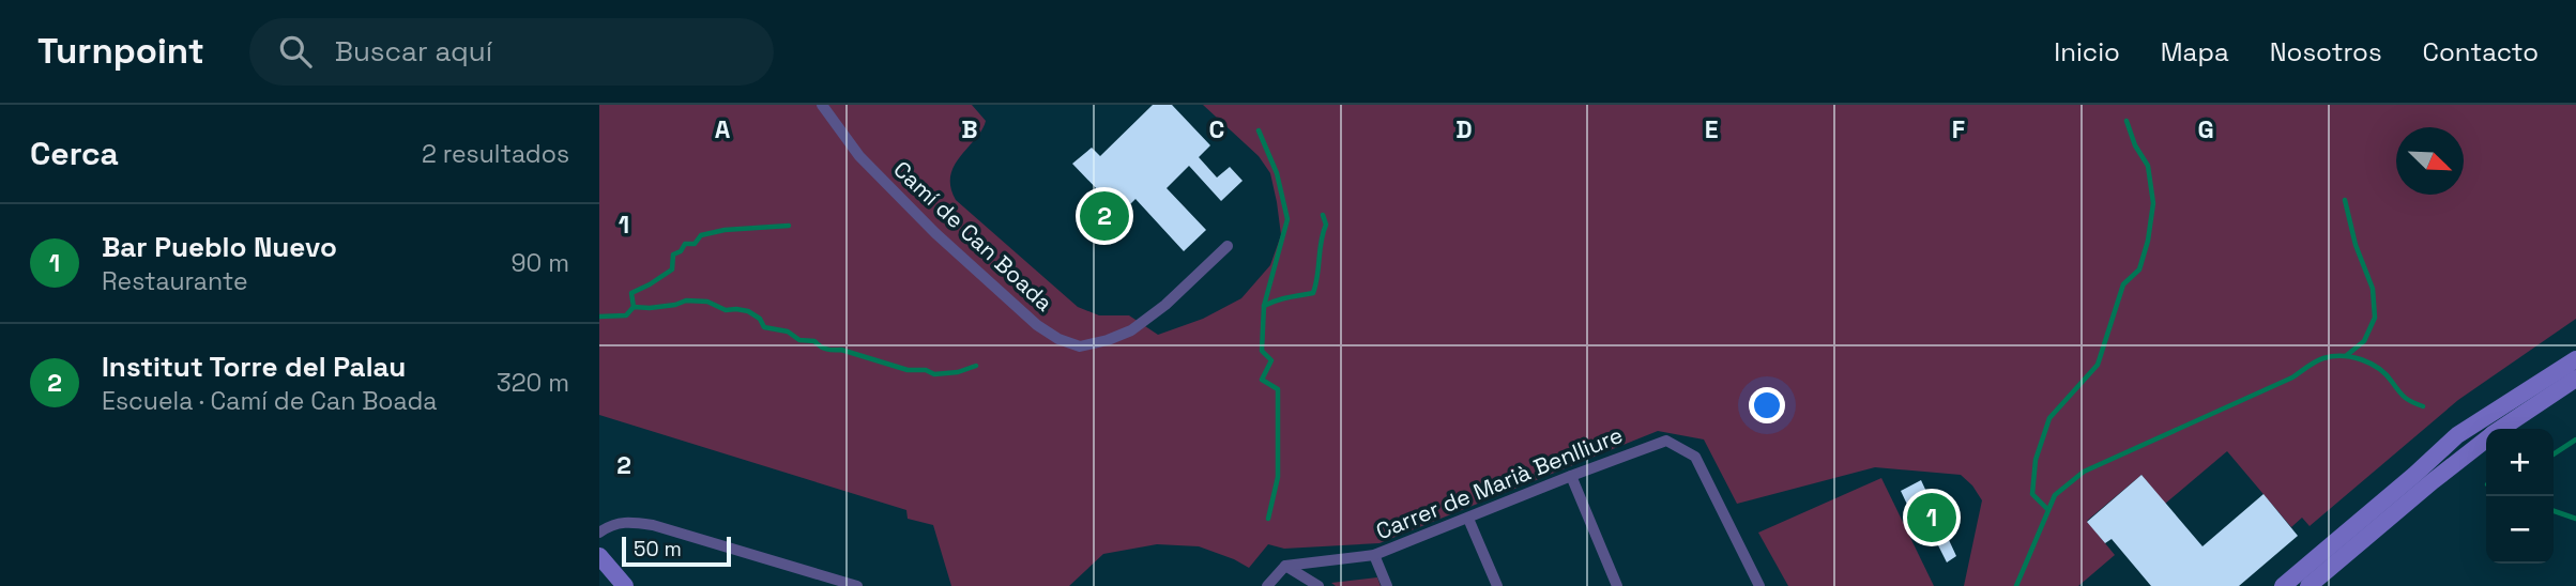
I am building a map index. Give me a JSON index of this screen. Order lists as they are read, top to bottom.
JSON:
{
  "streets": {
    "street": ["Camí de Can Boada", "Carrer de Marià Benlliure"]
  },
  "scale_bar": "50 m",
  "north": "bottom right",
  "page": {
    "header": "Turnpoint",
    "search": "Buscar aquí",
    "nav": [
      "Inicio",
      "Mapa",
      "Nosotros",
      "Contacto"
    ],
    "heading": ["Cerca", "2 resultados"],
    "pins": ["2", "1"],
    "list": [
      {
        "mark": "1",
        "name": "Bar Pueblo Nuevo",
        "note": "Restaurante",
        "value": "90 m"
      },
      {
        "mark": "2",
        "name": "Institut Torre del Palau",
        "note": "Escuela · Camí de Can Boada",
        "value": "320 m"
      }
    ],
    "map_buttons": ["+", "−"],
    "scale": "50 m"
  },
  "grid": {
    "columns": [
      "A",
      "B",
      "C",
      "D",
      "E",
      "F",
      "G"
    ],
    "rows": ["1", "2"]
  }
}
